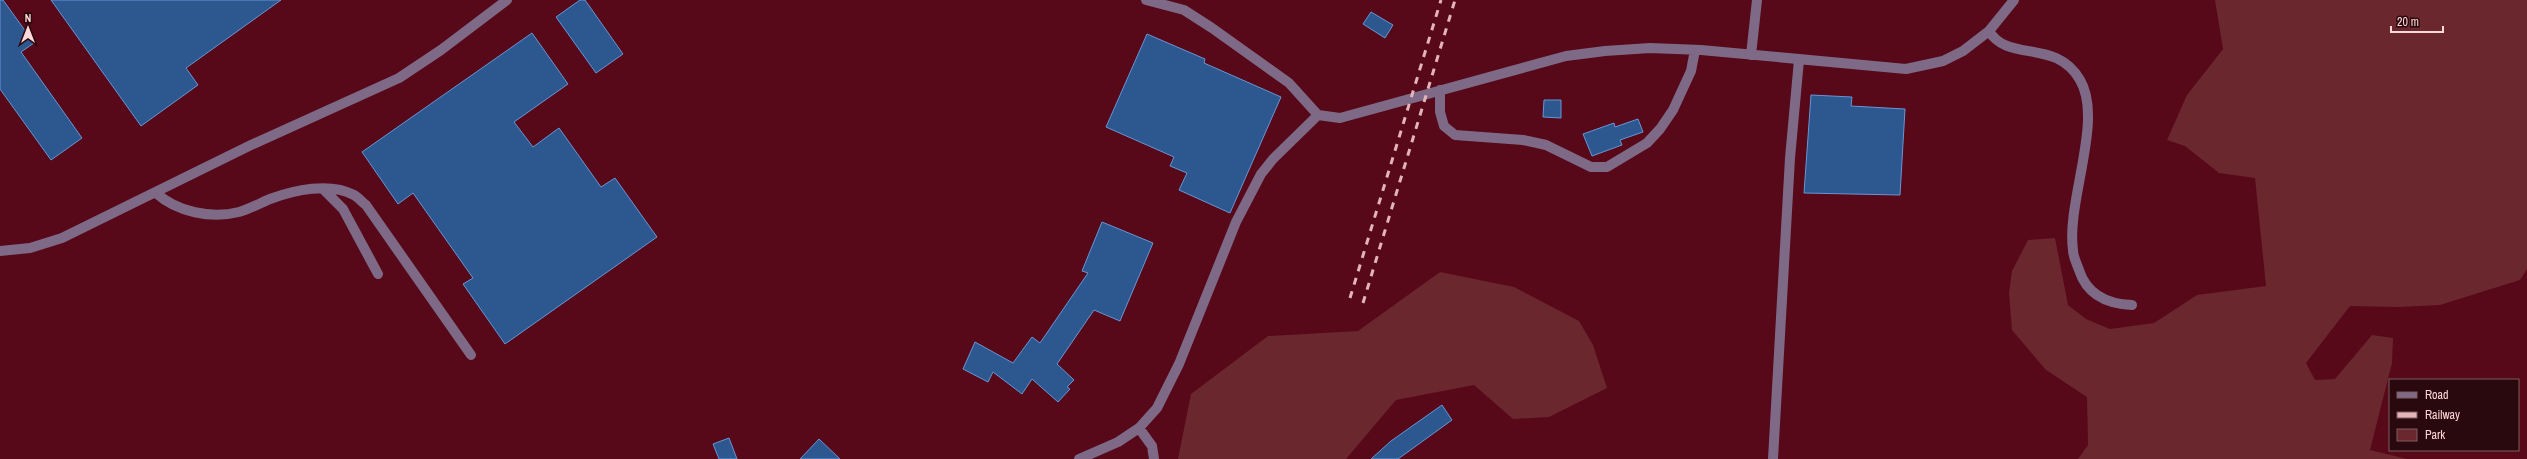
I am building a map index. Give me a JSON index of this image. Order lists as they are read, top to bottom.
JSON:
{
  "legend": ["Road", "Railway", "Park"],
  "scale_bar": "20 m",
  "north": "top"
}
